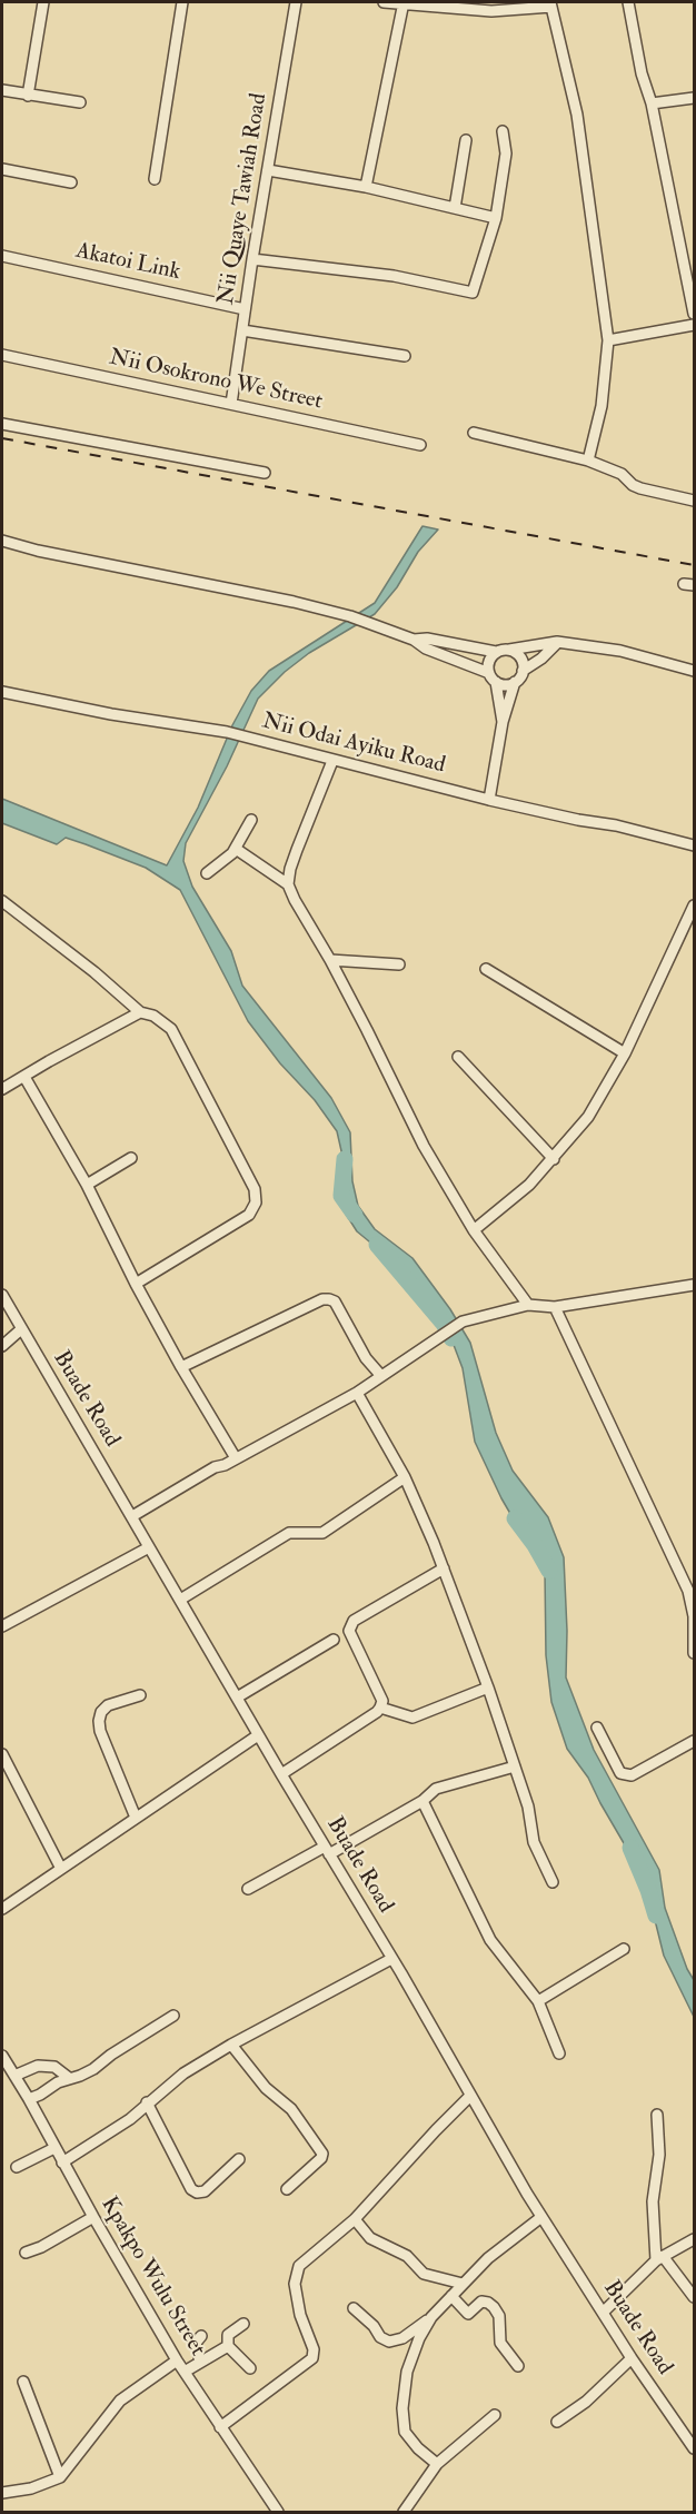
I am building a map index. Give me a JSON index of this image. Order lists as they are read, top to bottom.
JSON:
{
  "streets": {
    "street": [
      "Nii Quaye Tawiah Road",
      "Akatoi Link",
      "Nii Osokrono We Street",
      "Nii Odai Ayiku Road",
      "Buade Road",
      "Kpakpo Wulu Street"
    ]
  },
  "crossings": [
    ["Nii Quaye Tawiah Road", "Akatoi Link"],
    ["Nii Quaye Tawiah Road", "Nii Osokrono We Street"]
  ]
}
